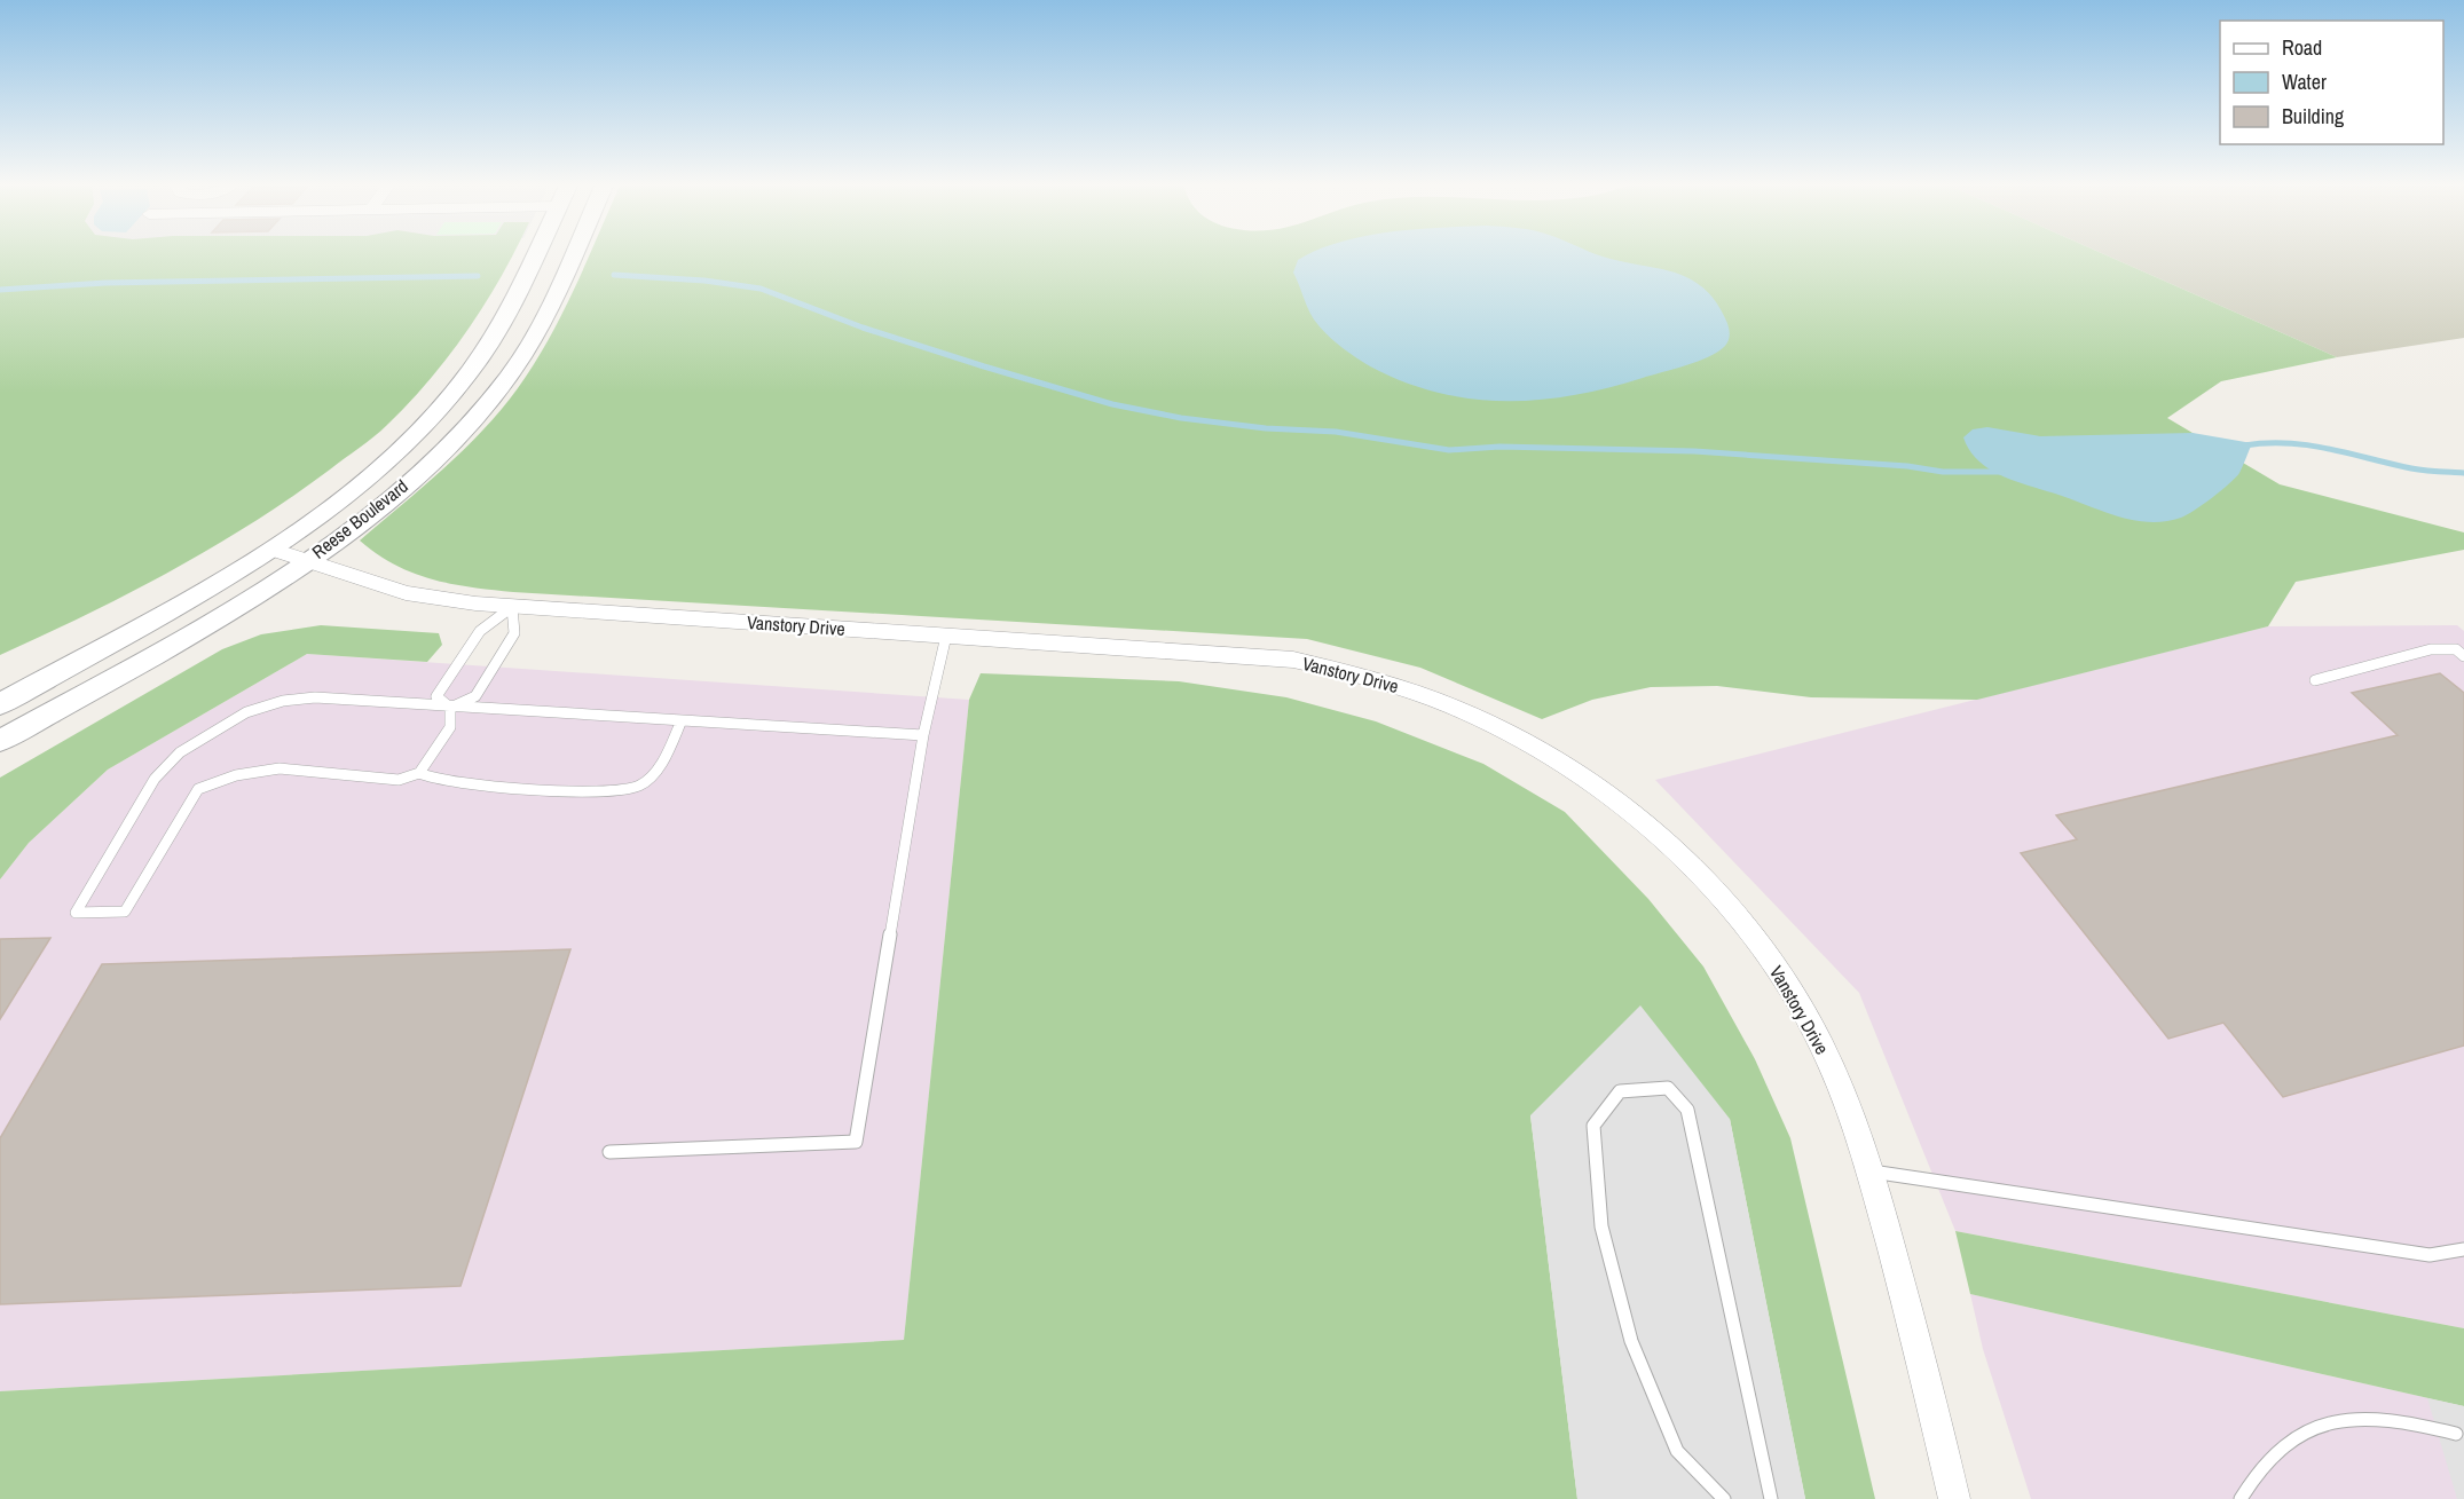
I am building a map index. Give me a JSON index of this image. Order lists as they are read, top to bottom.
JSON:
{
  "streets": {
    "street": ["Reese Boulevard", "Vanstory Drive"]
  },
  "crossings": [
    ["Reese Boulevard", "Vanstory Drive"]
  ],
  "legend": ["Road", "Water", "Building"]
}
